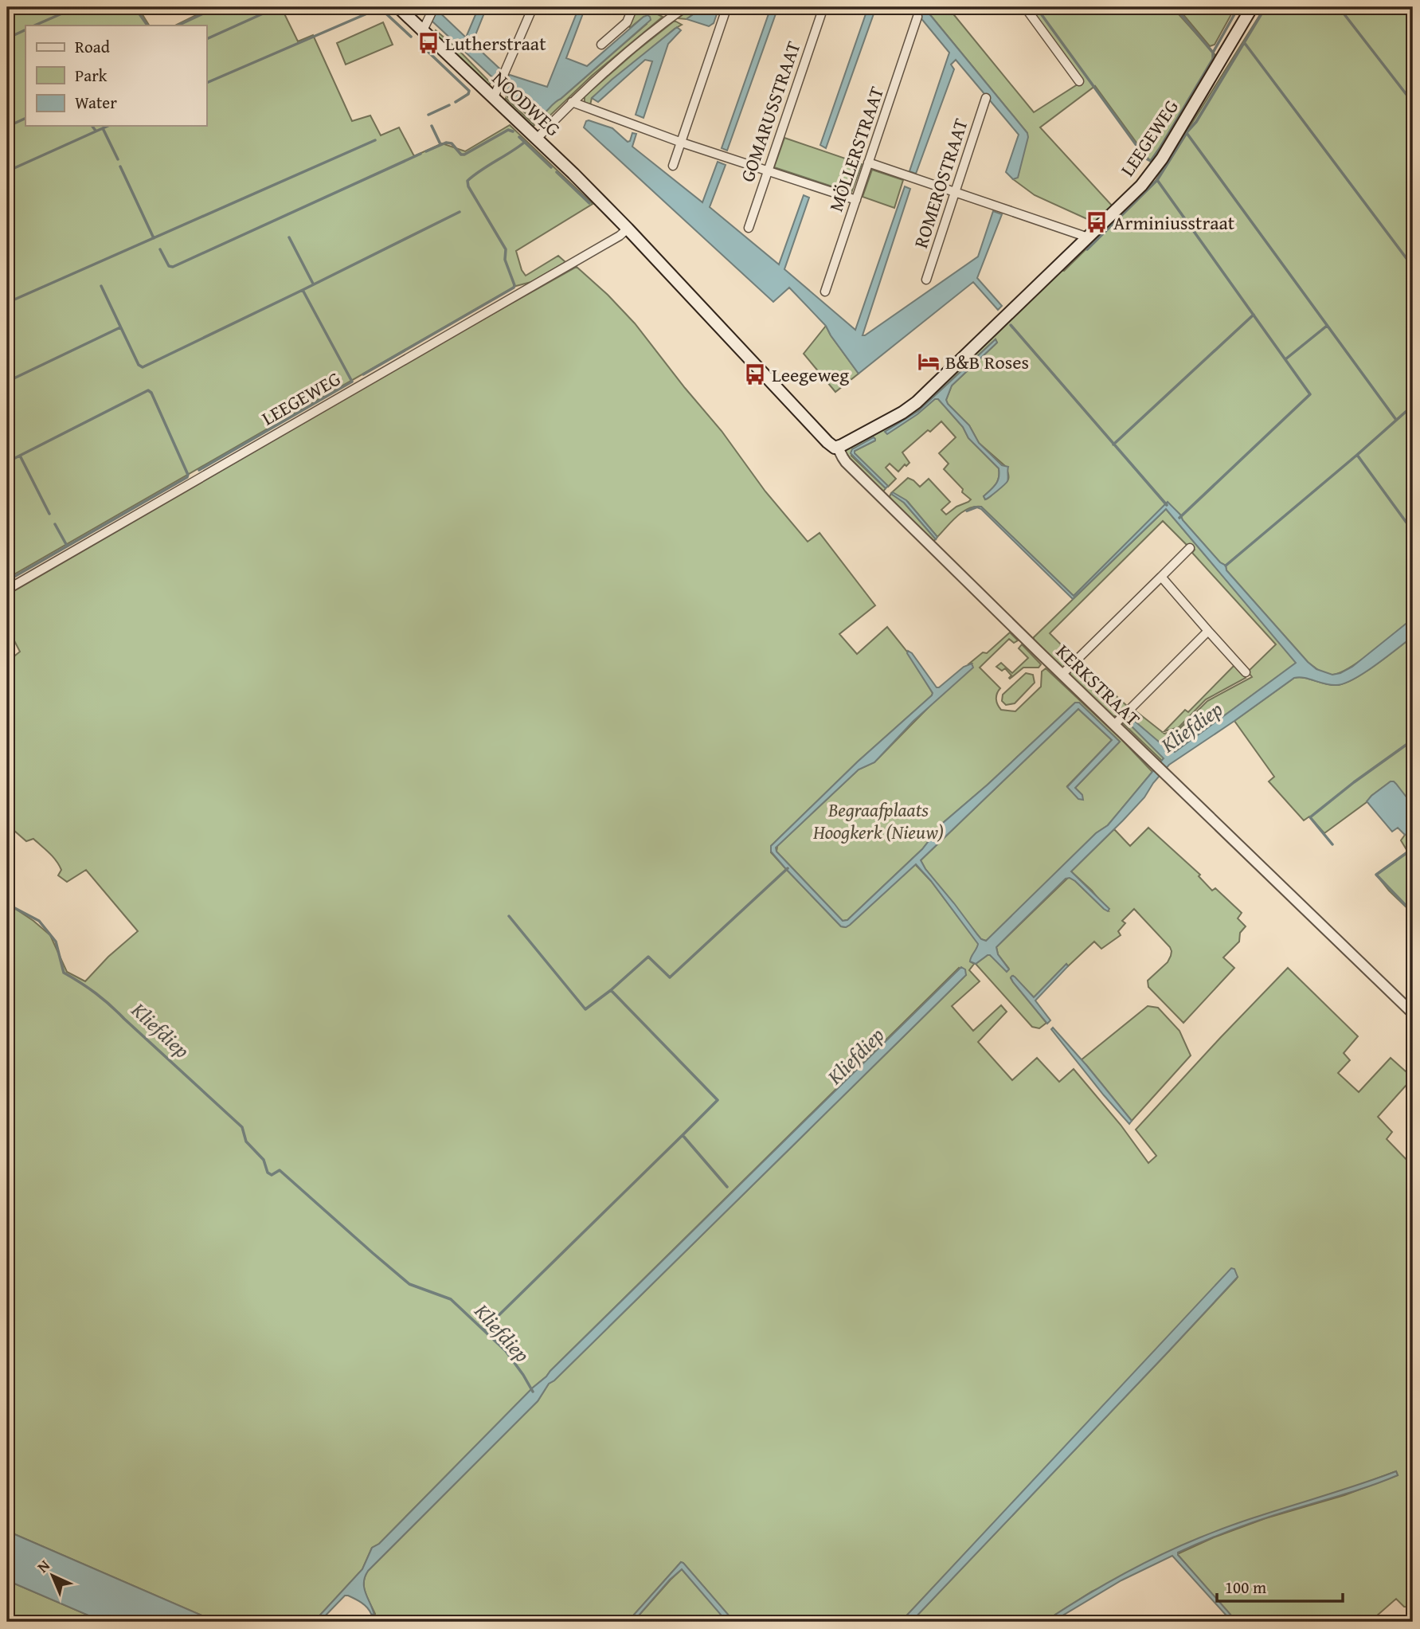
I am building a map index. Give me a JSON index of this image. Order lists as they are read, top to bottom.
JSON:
{
  "streets": {
    "main road": ["NOODWEG", "LEEGEWEG"],
    "street": [
      "GOMARUSSTRAAT",
      "MÖLLERSTRAAT",
      "ROMEROSTRAAT",
      "KERKSTRAAT"
    ]
  },
  "crossings": [
    ["NOODWEG", "LEEGEWEG"],
    ["LEEGEWEG", "KERKSTRAAT"]
  ],
  "water": ["Kliefdiep"],
  "parks": ["Begraafplaats Hoogkerk (Nieuw)"],
  "places": {
    "bus stop": ["Lutherstraat", "Arminiusstraat", "Leegeweg"],
    "hotel": ["B&B Roses"]
  },
  "legend": ["Road", "Park", "Water"],
  "scale_bar": "100 m",
  "north": "top left"
}
